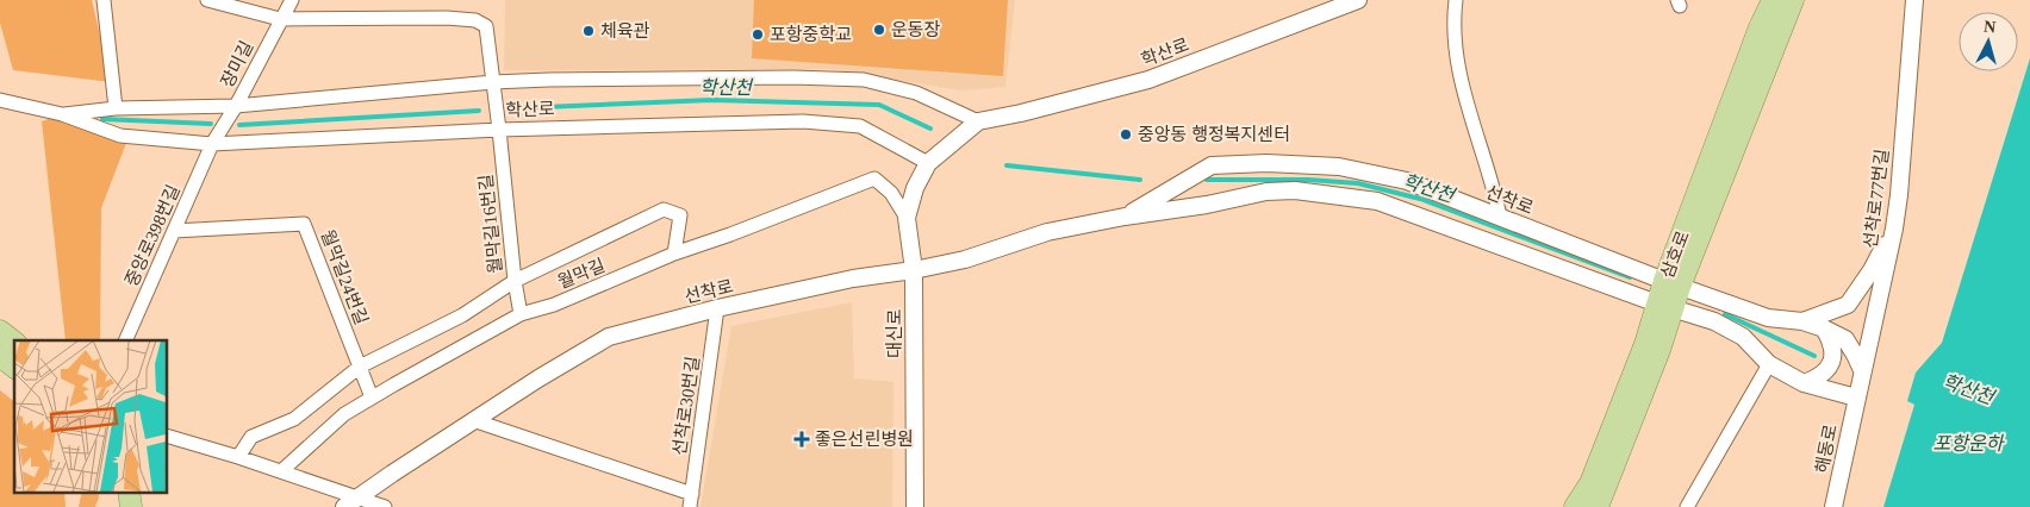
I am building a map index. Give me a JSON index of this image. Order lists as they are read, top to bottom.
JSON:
{
  "streets": {
    "main road": ["삼호로"],
    "street": [
      "학산로",
      "장미길",
      "선착로77번길",
      "선착로",
      "월막길16번길",
      "중앙로398번길",
      "월막길",
      "월막길24번길",
      "대신로",
      "선착로30번길",
      "해동로"
    ]
  },
  "crossings": [
    ["학산로", "장미길"],
    ["학산로", "월막길16번길"],
    ["학산로", "중앙로398번길"],
    ["학산로", "대신로"],
    ["장미길", "월막길16번길"],
    ["장미길", "중앙로398번길"],
    ["선착로77번길", "선착로"],
    ["선착로77번길", "해동로"],
    ["선착로", "삼호로"],
    ["선착로", "대신로"],
    ["선착로", "선착로30번길"],
    ["선착로", "해동로"],
    ["월막길16번길", "월막길"],
    ["중앙로398번길", "월막길24번길"],
    ["월막길", "월막길24번길"],
    ["월막길", "대신로"]
  ],
  "water": ["학산천", "포항운하"],
  "places": {
    "other": [
      "운동장",
      "체육관",
      "포항중학교",
      "중앙동 행정복지센터"
    ],
    "health": ["좋은선린병원"]
  },
  "north": "top"
}
